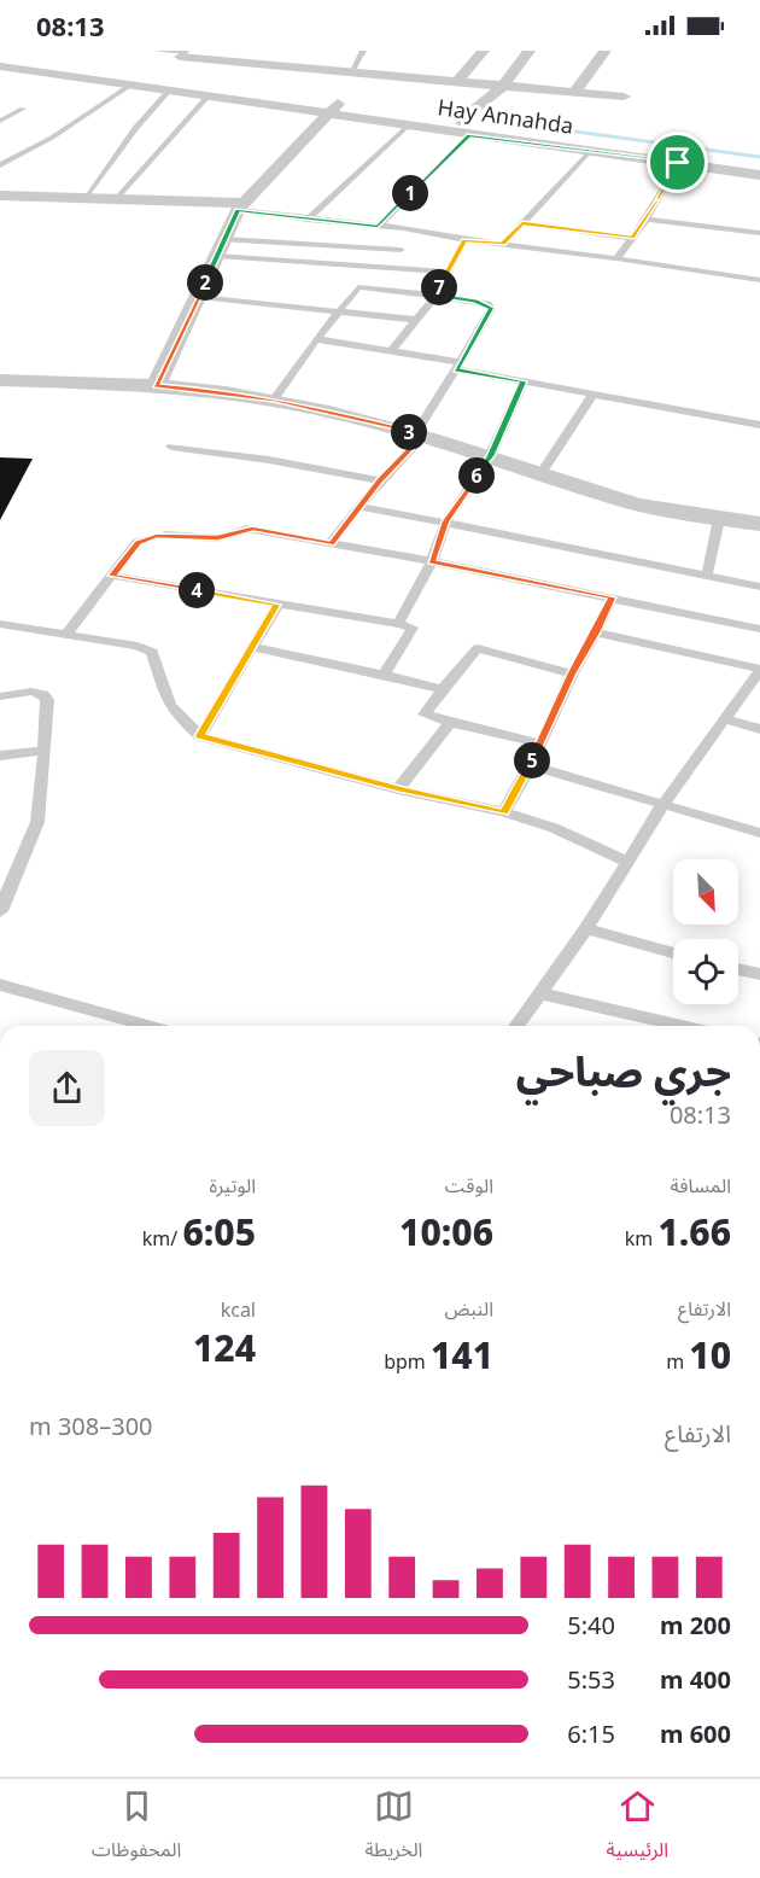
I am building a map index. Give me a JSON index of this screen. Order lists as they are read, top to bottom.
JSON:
{
  "streets": {
    "street": ["Hay Annahda"]
  },
  "north": "bottom right",
  "page": {
    "status": "08:13",
    "pins": [
      "1",
      "2",
      "7",
      "3",
      "6",
      "4",
      "5"
    ],
    "heading": ["جري صباحي", "08:13"],
    "stats": [
      ["المسافة", "1.66 km"],
      ["الوقت", "10:06"],
      ["الوتيرة", "6:05 /km"],
      ["الارتفاع", "10 m"],
      ["النبض", "141 bpm"],
      ["kcal", "124"]
    ],
    "chart": ["الارتفاع", "300–308 m"],
    "list": [
      {
        "name": "200 m",
        "note": "5:40"
      },
      {
        "name": "400 m",
        "note": "5:53"
      },
      {
        "name": "600 m",
        "note": "6:15"
      }
    ],
    "tabs": ["الرئيسية", "الخريطة", "المحفوظات"]
  }
}
